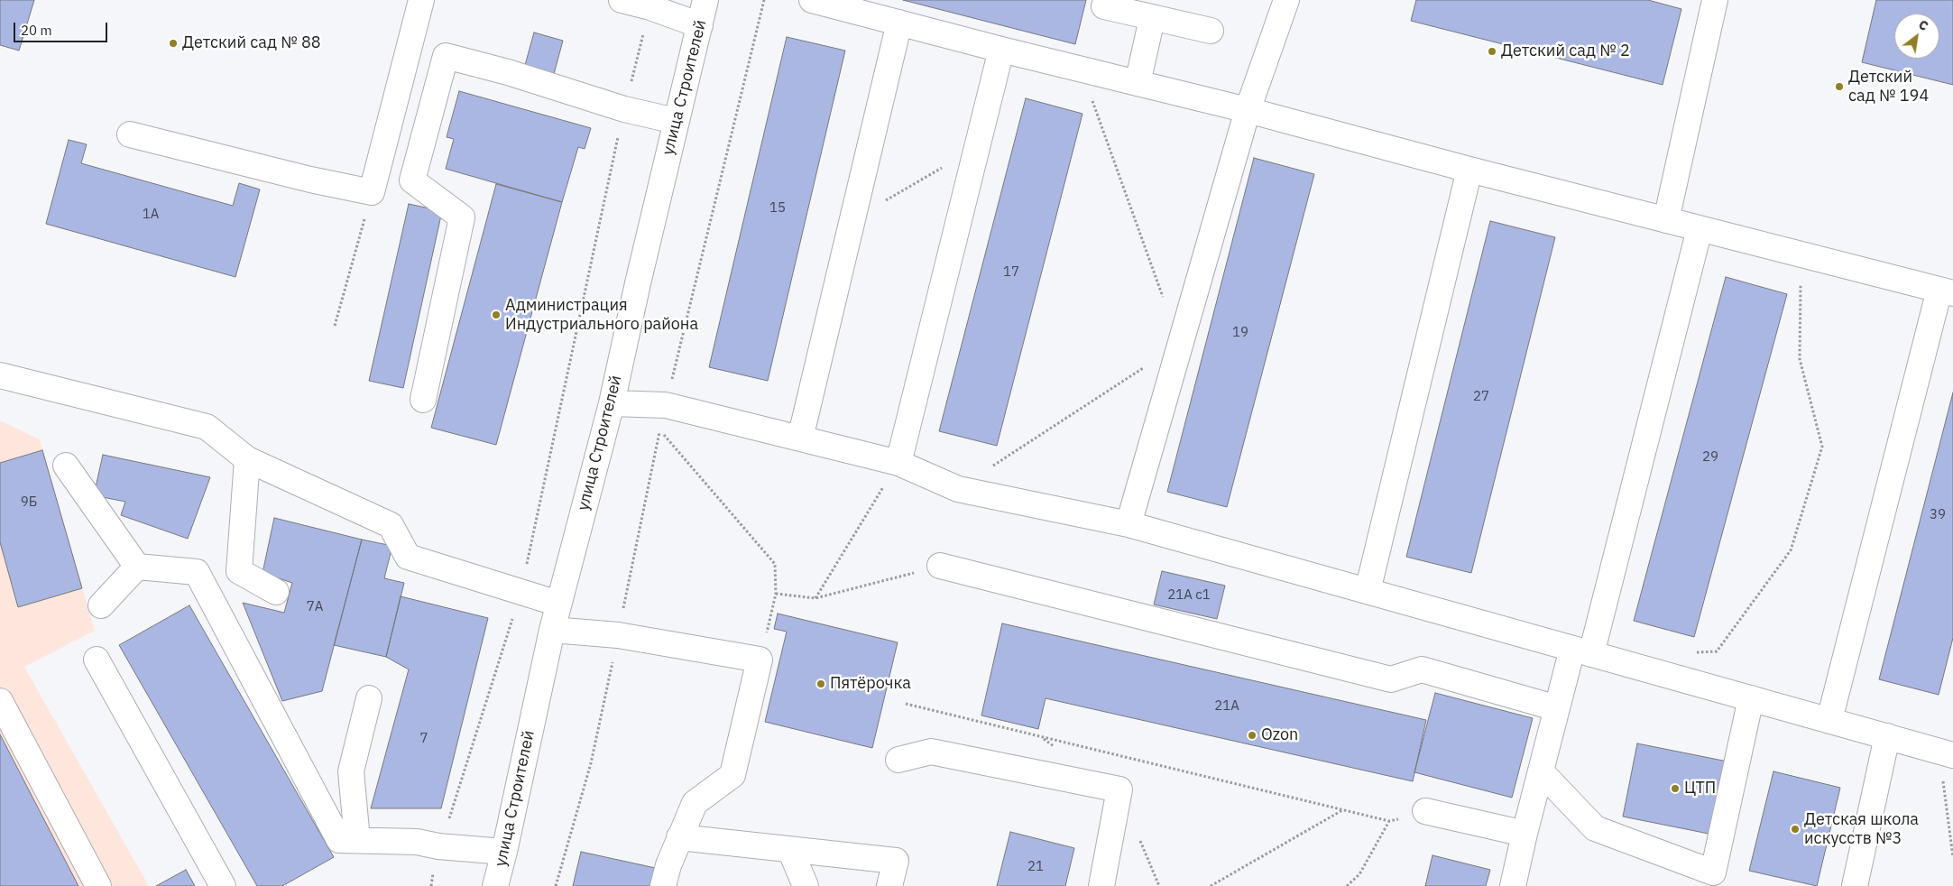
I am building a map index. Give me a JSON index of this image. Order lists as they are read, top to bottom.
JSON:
{
  "streets": {
    "street": ["улица Строителей"]
  },
  "places": [
    "Детский сад № 88",
    "Детский сад № 2",
    "Детский сад № 194",
    "Администрация Индустриального района",
    "Пятёрочка",
    "Ozon",
    "ЦТП",
    "Детская школа искусств №3"
  ],
  "house_numbers": [
    "15",
    "1А",
    "17",
    "19",
    "27",
    "29",
    "9Б",
    "39",
    "21А с1",
    "7А",
    "21А",
    "7",
    "21"
  ],
  "scale_bar": "20 m",
  "north": "top right"
}
